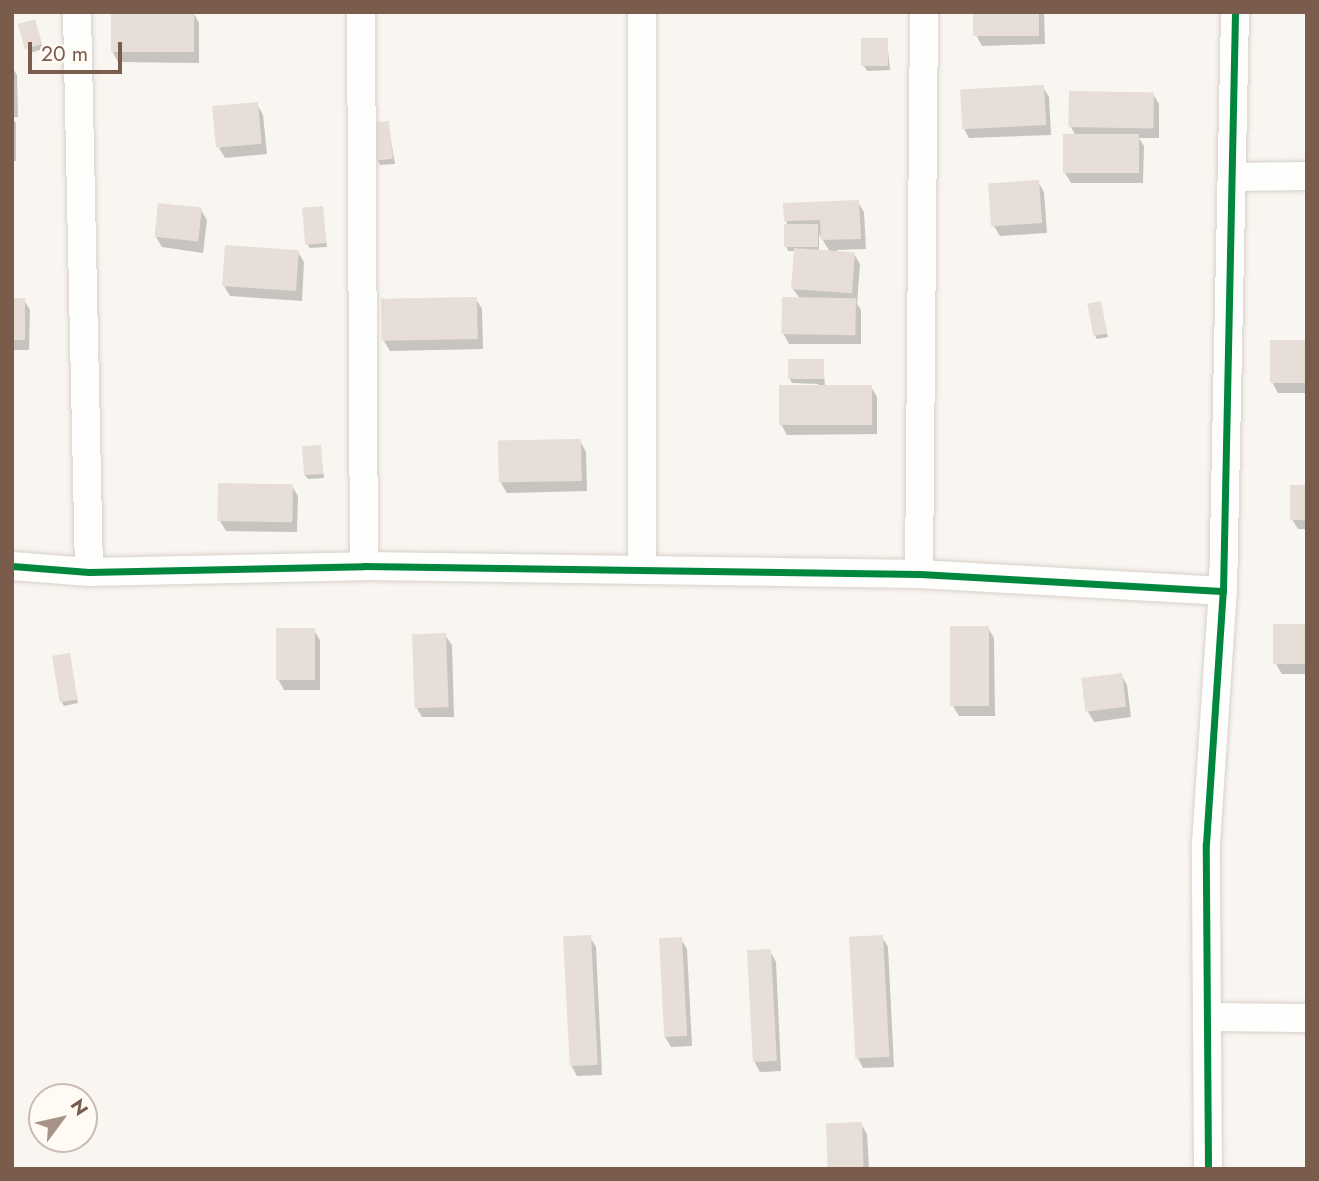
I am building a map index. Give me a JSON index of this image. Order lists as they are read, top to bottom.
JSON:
{
  "scale_bar": "20 m",
  "north": "top right"
}
